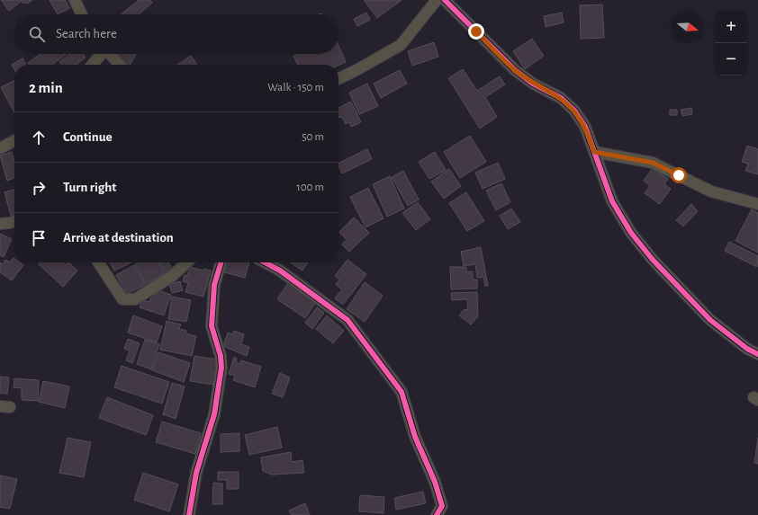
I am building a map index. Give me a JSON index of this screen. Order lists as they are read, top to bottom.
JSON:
{
  "north": "right",
  "page": {
    "map_buttons": ["+", "−"],
    "search": "Search here",
    "heading": ["2 min", "Walk · 150 m"],
    "list": [
      ["Continue", "50 m"],
      ["Turn right", "100 m"],
      "Arrive at destination"
    ]
  }
}
